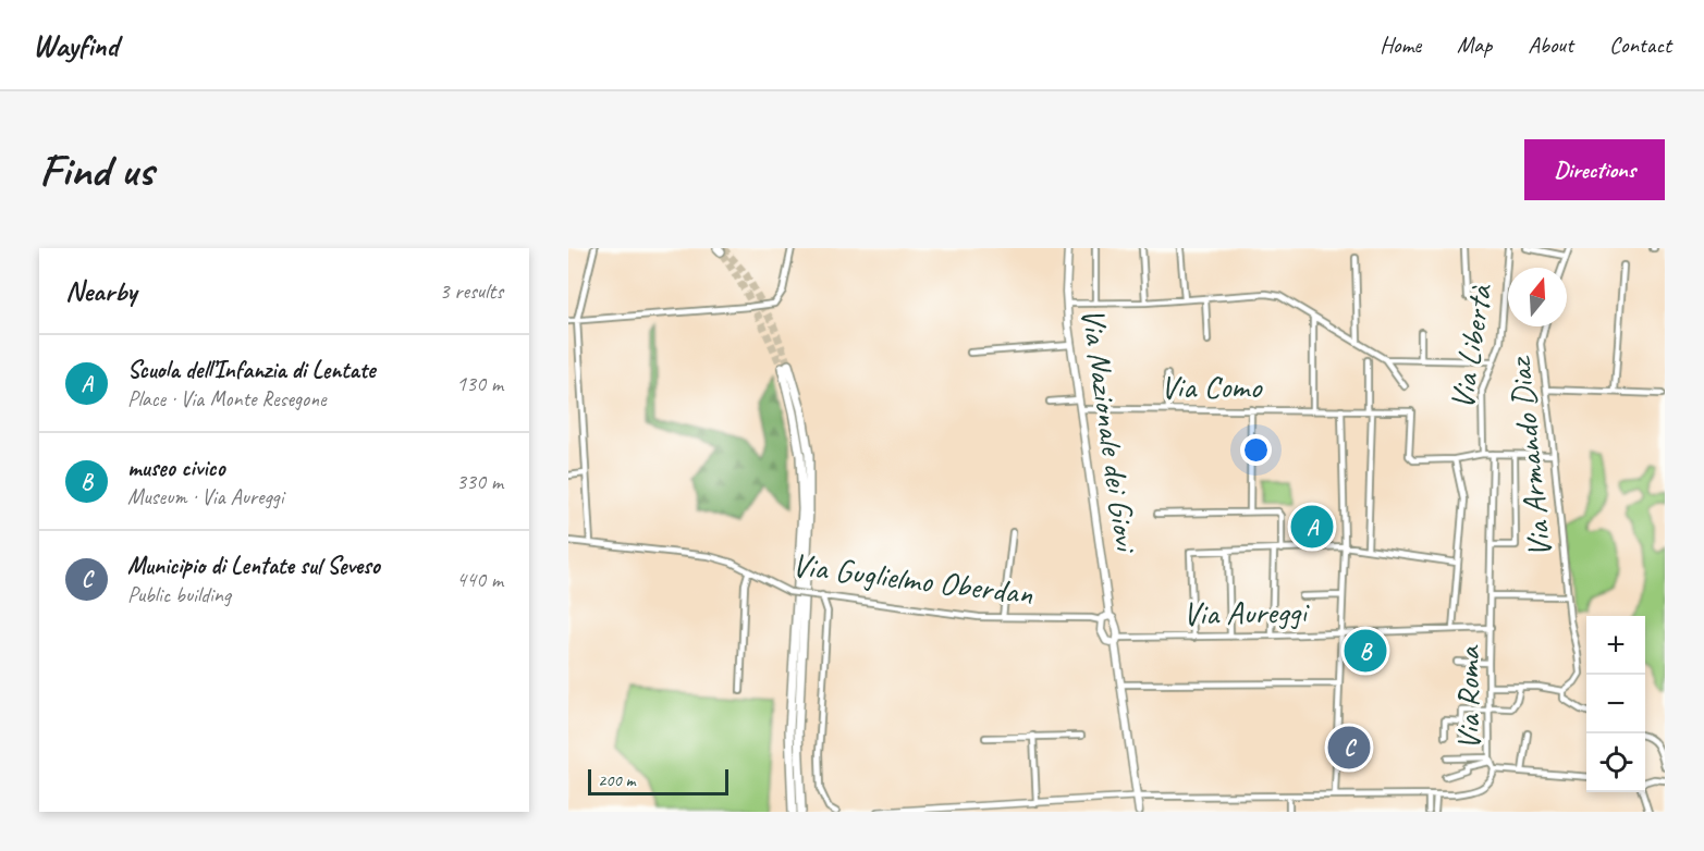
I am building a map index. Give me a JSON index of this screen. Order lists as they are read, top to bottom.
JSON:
{
  "streets": {
    "main road": ["Via Nazionale dei Giovi"],
    "street": [
      "Via Libertà",
      "Via Como",
      "Via Armando Diaz",
      "Via Guglielmo Oberdan",
      "Via Aureggi",
      "Via Roma"
    ]
  },
  "crossings": [
    ["Via Como", "Via Nazionale dei Giovi"],
    ["Via Nazionale dei Giovi", "Via Guglielmo Oberdan"],
    ["Via Nazionale dei Giovi", "Via Aureggi"],
    ["Via Aureggi", "Via Roma"]
  ],
  "scale_bar": "200 m",
  "north": "top",
  "page": {
    "header": "Wayfind",
    "nav": [
      "Home",
      "Map",
      "About",
      "Contact"
    ],
    "buttons": "Directions",
    "title": "Find us",
    "heading": ["Nearby", "3 results"],
    "list": [
      {
        "mark": "A",
        "name": "Scuola dell’Infanzia di Lentate",
        "note": "Place · Via Monte Resegone",
        "value": "130 m"
      },
      {
        "mark": "B",
        "name": "museo civico",
        "note": "Museum · Via Aureggi",
        "value": "330 m"
      },
      {
        "mark": "C",
        "name": "Municipio di Lentate sul Seveso",
        "note": "Public building",
        "value": "440 m"
      }
    ],
    "pins": ["A", "B", "C"],
    "map_buttons": ["+", "−"],
    "scale": "200 m"
  }
}
